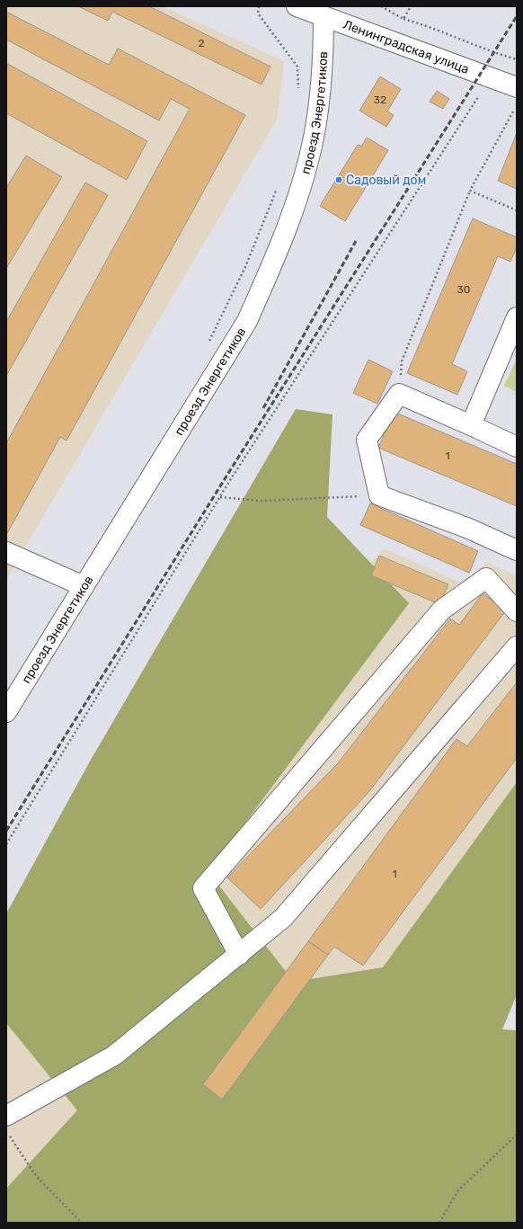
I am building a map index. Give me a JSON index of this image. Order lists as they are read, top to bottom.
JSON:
{
  "streets": {
    "street": ["Ленинградская улица", "проезд Энергетиков"]
  },
  "crossings": [
    ["Ленинградская улица", "проезд Энергетиков"]
  ],
  "places": ["Садовый дом"],
  "house_numbers": [
    "2",
    "32",
    "30",
    "1",
    "1"
  ]
}
